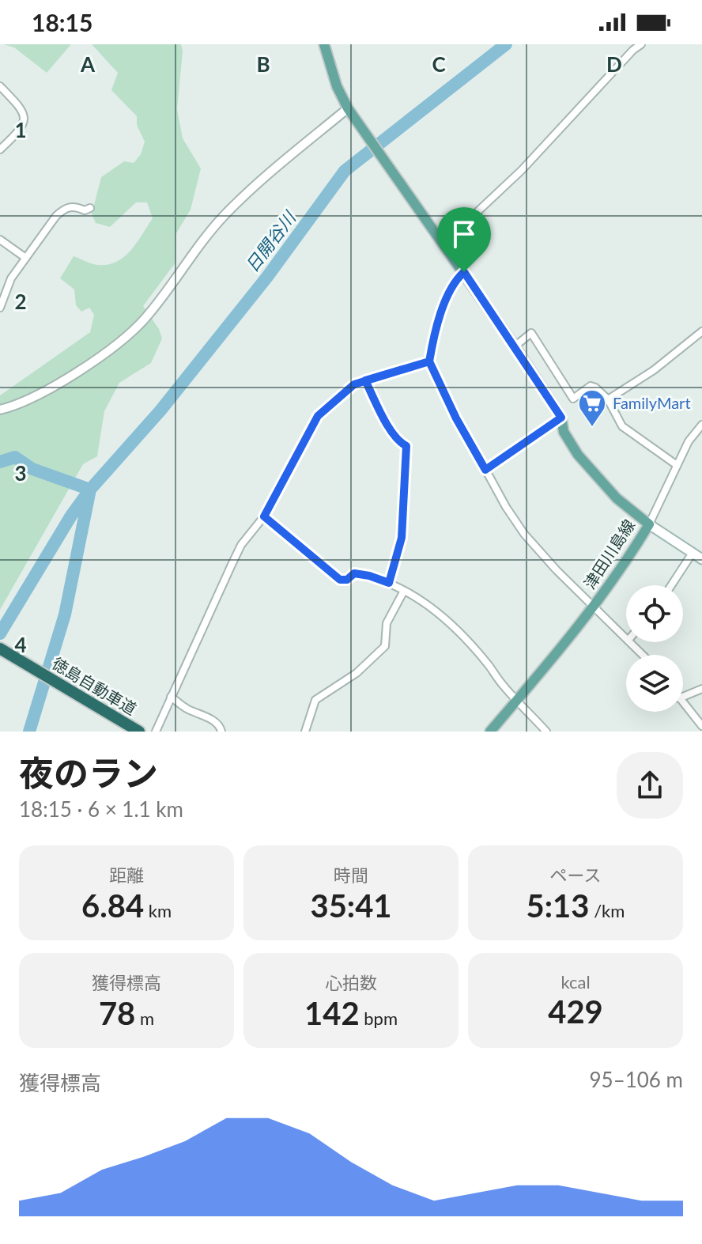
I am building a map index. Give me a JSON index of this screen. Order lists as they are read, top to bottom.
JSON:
{
  "streets": {
    "highway": ["徳島自動車道"],
    "main road": ["津田川島線"]
  },
  "water": ["日開谷川"],
  "places": {
    "supermarket": ["FamilyMart"]
  },
  "page": {
    "status": "18:15",
    "heading": ["夜のラン", "18:15 · 6 × 1.1 km"],
    "stats": [
      ["距離", "6.84 km"],
      ["時間", "35:41"],
      ["ペース", "5:13 /km"],
      ["獲得標高", "78 m"],
      ["心拍数", "142 bpm"],
      ["kcal", "429"]
    ],
    "chart": ["獲得標高", "95–106 m"]
  },
  "grid": {
    "columns": [
      "A",
      "B",
      "C",
      "D"
    ],
    "rows": [
      "1",
      "2",
      "3",
      "4"
    ]
  }
}
